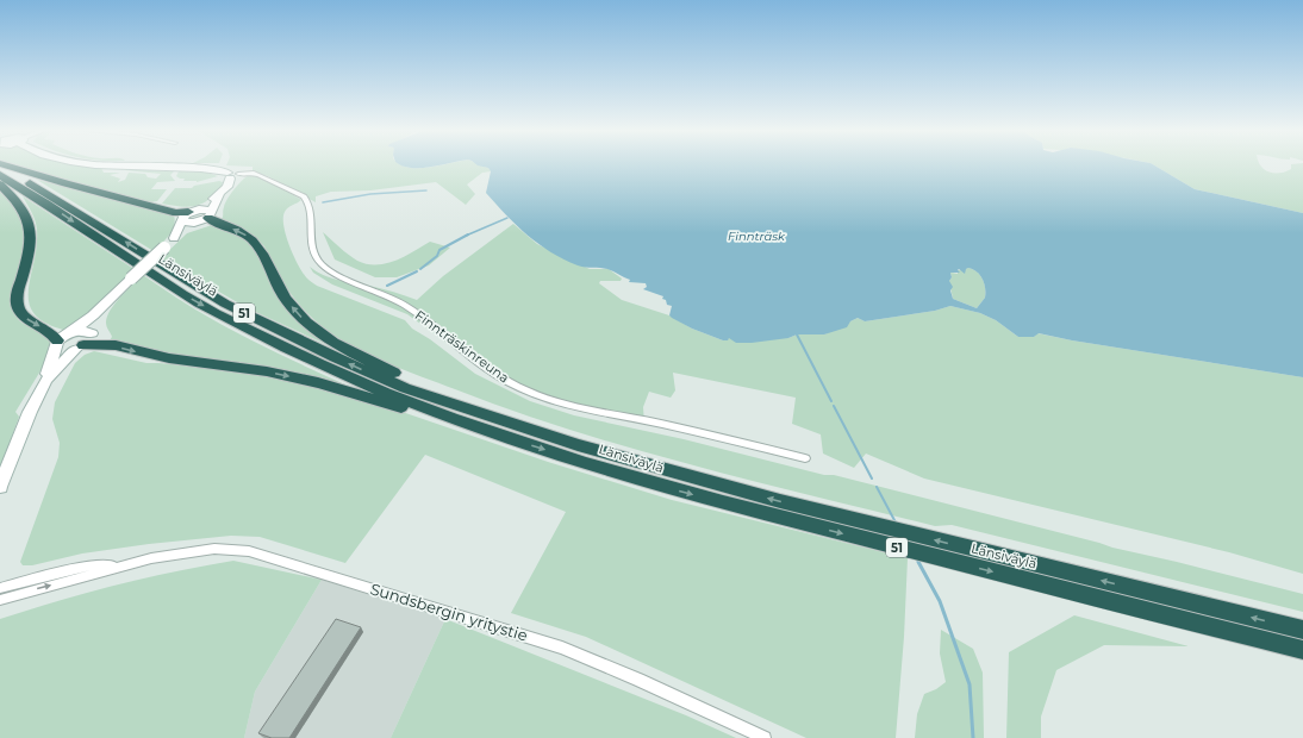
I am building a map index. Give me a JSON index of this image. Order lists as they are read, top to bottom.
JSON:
{
  "streets": {
    "highway": ["Länsiväylä", "51"],
    "street": ["Finnträskinreuna", "Sundsbergin yritystie"]
  },
  "water": ["Finnträsk"]
}
